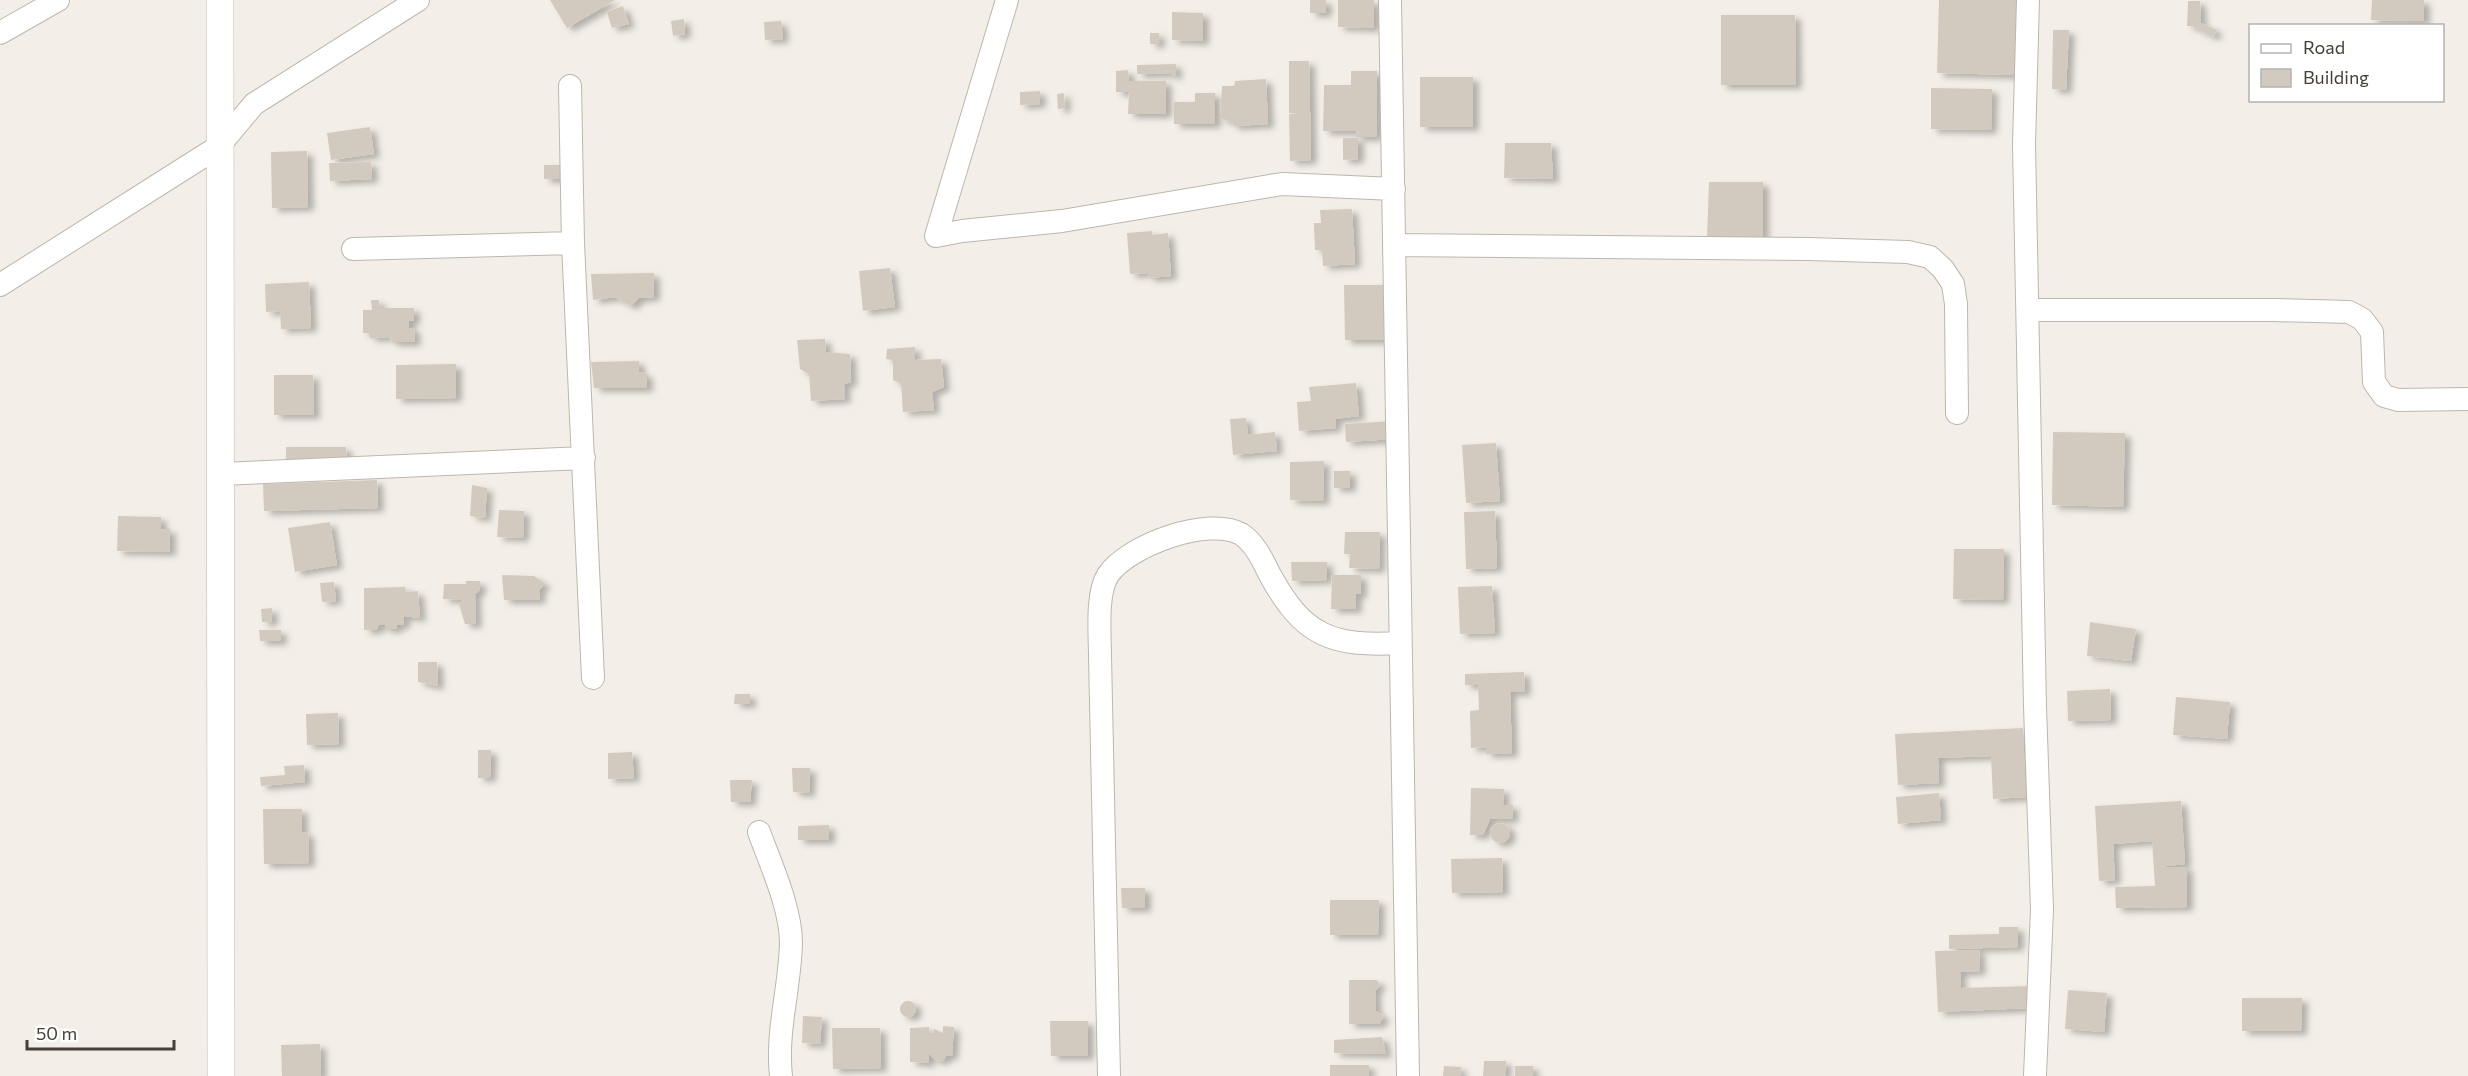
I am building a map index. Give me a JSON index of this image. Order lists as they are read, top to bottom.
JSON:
{
  "legend": ["Road", "Building"],
  "scale_bar": "50 m"
}
